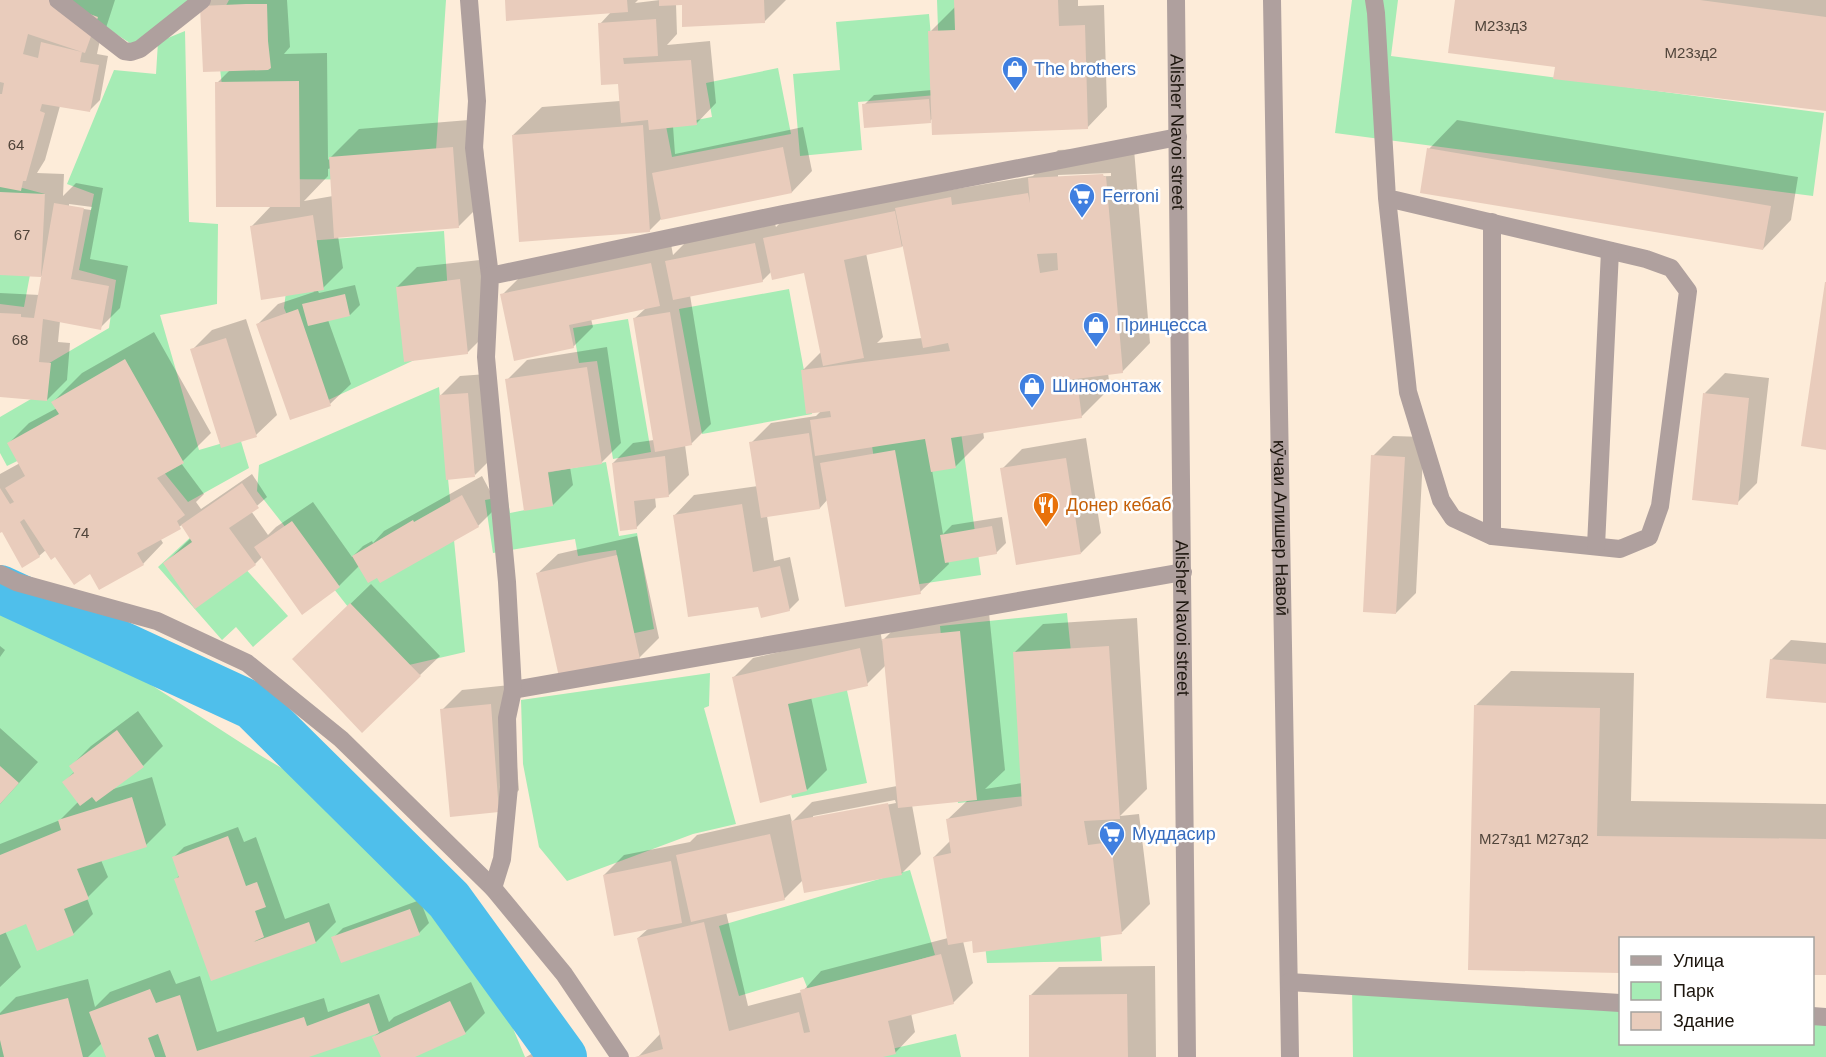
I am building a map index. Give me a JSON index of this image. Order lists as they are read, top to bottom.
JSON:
{
  "streets": {
    "street": ["Alisher Navoi street", "кӯчаи Алишер Навоӣ"]
  },
  "places": {
    "shop": ["The brothers", "Принцесса", "Шиномонтаж"],
    "supermarket": ["Ferroni", "Муддасир"],
    "restaurant": ["Донер кебаб"]
  },
  "house_numbers": [
    "М23зд3",
    "М23зд2",
    "64",
    "67",
    "68",
    "74",
    "М27зд1 М27зд2"
  ],
  "legend": ["Улица", "Парк", "Здание"]
}
